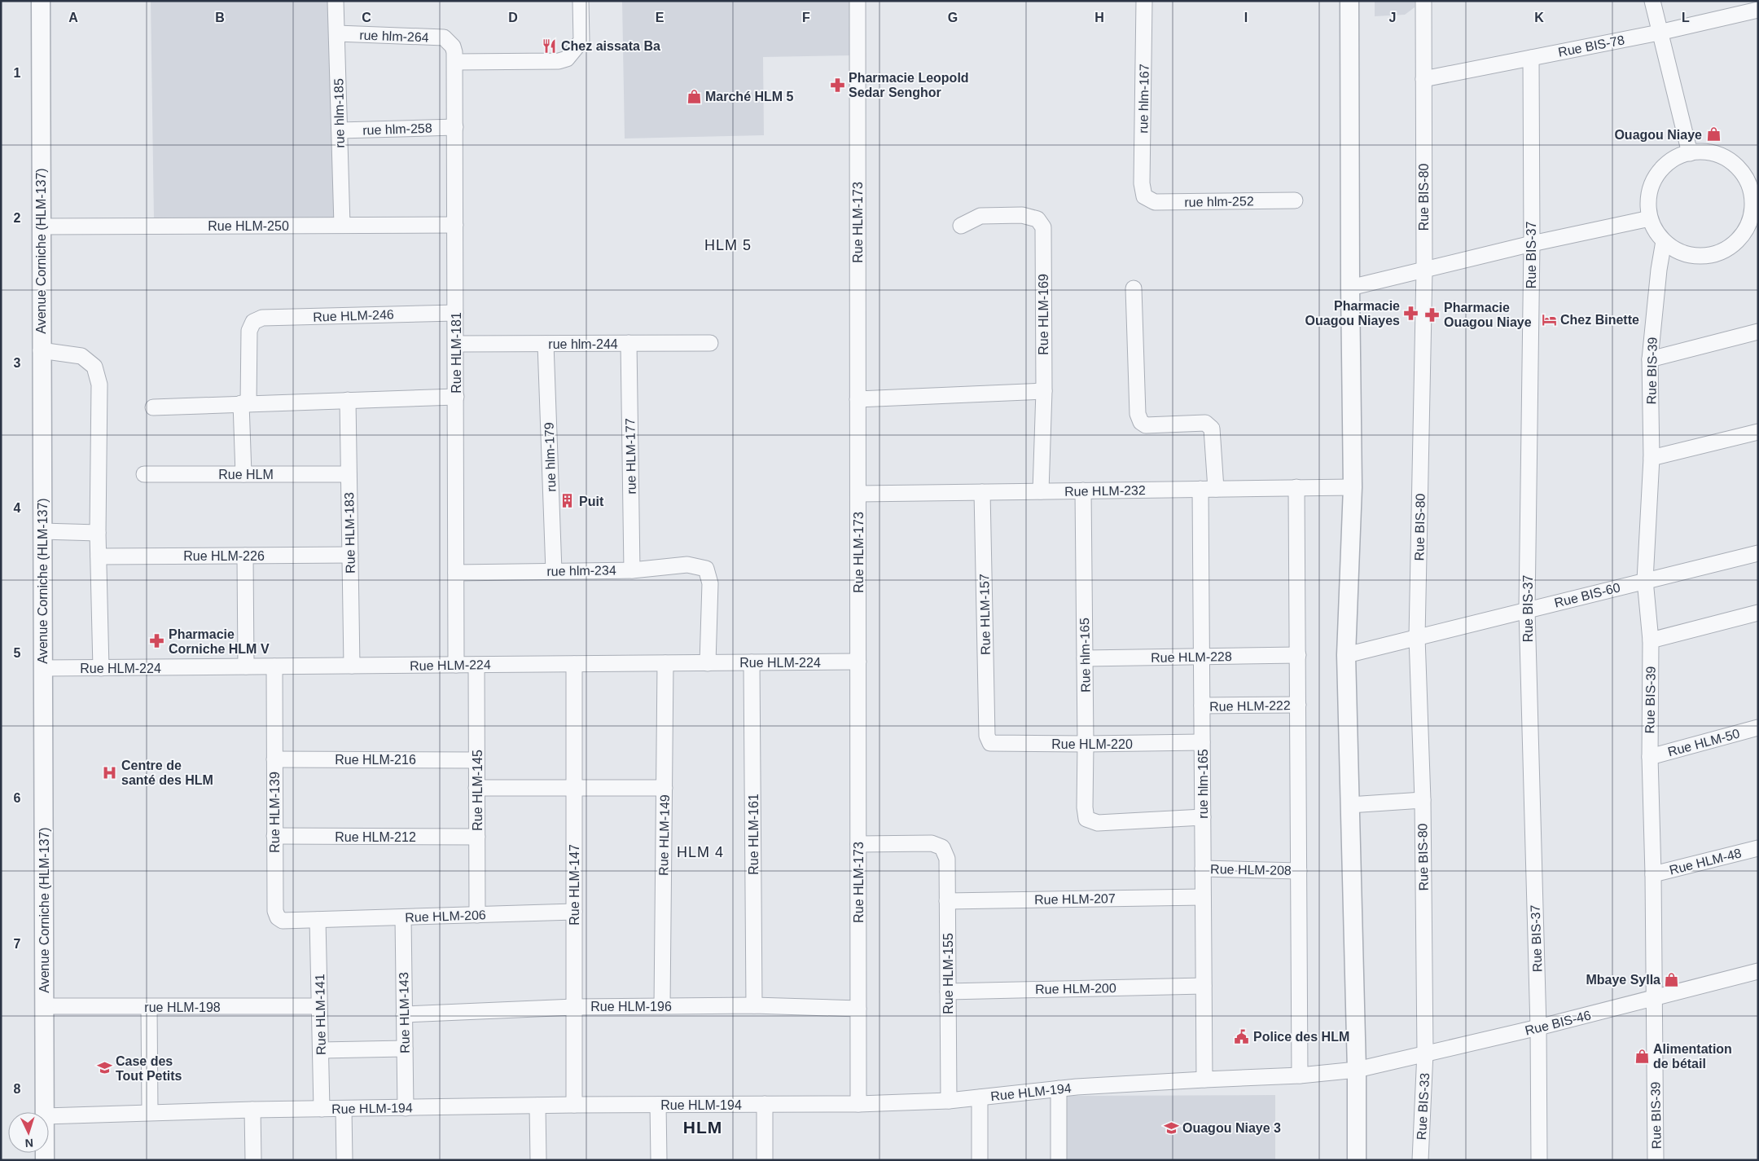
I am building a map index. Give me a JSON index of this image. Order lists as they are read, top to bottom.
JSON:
{
  "streets": {
    "street": [
      "rue hlm-264",
      "Rue BIS-78",
      "rue hlm-167",
      "rue hlm-185",
      "rue hlm-258",
      "Rue BIS-80",
      "rue hlm-252",
      "Rue HLM-173",
      "Rue HLM-250",
      "Avenue Corniche (HLM-137)",
      "Rue BIS-37",
      "Rue HLM-169",
      "Rue HLM-246",
      "rue hlm-244",
      "Rue HLM-181",
      "Rue BIS-39",
      "rue HLM-177",
      "rue hlm-179",
      "Rue HLM",
      "Rue HLM-232",
      "Rue HLM-183",
      "Rue HLM-226",
      "rue hlm-234",
      "Rue BIS-60",
      "Rue HLM-157",
      "Rue hlm-165",
      "Rue HLM-228",
      "Rue HLM-224",
      "Rue HLM-222",
      "Rue HLM-50",
      "Rue HLM-220",
      "Rue HLM-216",
      "rue hlm-165",
      "Rue HLM-145",
      "Rue HLM-139",
      "Rue HLM-161",
      "Rue HLM-149",
      "Rue HLM-212",
      "Rue HLM-48",
      "Rue HLM-208",
      "Rue HLM-147",
      "Rue HLM-207",
      "Rue HLM-206",
      "Rue HLM-155",
      "Rue HLM-200",
      "Rue HLM-196",
      "rue HLM-198",
      "Rue HLM-143",
      "Rue HLM-141",
      "Rue BIS-46",
      "Rue HLM-194",
      "Rue BIS-33"
    ]
  },
  "crossings": [
    ["rue hlm-264", "rue hlm-185"],
    ["rue hlm-264", "Rue HLM-181"],
    ["Rue BIS-78", "Rue BIS-80"],
    ["Rue BIS-78", "Rue BIS-37"],
    ["rue hlm-167", "rue hlm-252"],
    ["rue hlm-185", "rue hlm-258"],
    ["rue hlm-185", "Rue HLM-250"],
    ["rue hlm-258", "Rue HLM-181"],
    ["Rue BIS-80", "Rue BIS-60"],
    ["Rue BIS-80", "Rue BIS-46"],
    ["Rue BIS-80", "Rue BIS-33"],
    ["Rue HLM-173", "Rue HLM-232"],
    ["Rue HLM-173", "Rue HLM-224"],
    ["Rue HLM-173", "Rue HLM-155"],
    ["Rue HLM-173", "Rue HLM-196"],
    ["Rue HLM-173", "Rue HLM-194"],
    ["Rue HLM-250", "Avenue Corniche (HLM-137)"],
    ["Rue HLM-250", "Rue HLM-181"],
    ["Avenue Corniche (HLM-137)", "Rue HLM-224"],
    ["Avenue Corniche (HLM-137)", "rue HLM-198"],
    ["Rue BIS-37", "Rue BIS-60"],
    ["Rue BIS-37", "Rue BIS-46"],
    ["Rue HLM-169", "Rue HLM-232"],
    ["Rue HLM-246", "Rue HLM-181"],
    ["rue hlm-244", "Rue HLM-181"],
    ["rue hlm-244", "rue HLM-177"],
    ["rue hlm-244", "rue hlm-179"],
    ["Rue HLM-181", "rue hlm-234"],
    ["Rue HLM-181", "Rue HLM-224"],
    ["Rue BIS-39", "Rue BIS-60"],
    ["Rue BIS-39", "Rue HLM-50"],
    ["Rue BIS-39", "Rue HLM-48"],
    ["Rue BIS-39", "Rue BIS-46"],
    ["rue HLM-177", "rue hlm-234"],
    ["rue hlm-179", "rue hlm-234"],
    ["Rue HLM", "Rue HLM-183"],
    ["Rue HLM-232", "Rue HLM-157"],
    ["Rue HLM-232", "Rue hlm-165"],
    ["Rue HLM-232", "rue hlm-165"],
    ["Rue HLM-183", "Rue HLM-226"],
    ["Rue HLM-183", "Rue HLM-224"],
    ["rue hlm-234", "Rue HLM-224"],
    ["Rue HLM-157", "Rue HLM-220"],
    ["Rue hlm-165", "Rue HLM-228"],
    ["Rue hlm-165", "Rue HLM-220"],
    ["Rue hlm-165", "rue hlm-165"],
    ["Rue HLM-228", "rue hlm-165"],
    ["Rue HLM-224", "Rue HLM-145"],
    ["Rue HLM-224", "Rue HLM-139"],
    ["Rue HLM-224", "Rue HLM-161"],
    ["Rue HLM-224", "Rue HLM-149"],
    ["Rue HLM-224", "Rue HLM-147"],
    ["Rue HLM-222", "rue hlm-165"],
    ["Rue HLM-220", "rue hlm-165"],
    ["Rue HLM-216", "Rue HLM-145"],
    ["Rue HLM-216", "Rue HLM-139"],
    ["rue hlm-165", "Rue HLM-208"],
    ["rue hlm-165", "Rue HLM-207"],
    ["rue hlm-165", "Rue HLM-200"],
    ["rue hlm-165", "Rue HLM-194"],
    ["Rue HLM-145", "Rue HLM-212"],
    ["Rue HLM-145", "Rue HLM-206"],
    ["Rue HLM-139", "Rue HLM-212"],
    ["Rue HLM-139", "Rue HLM-206"],
    ["Rue HLM-139", "Rue HLM-141"],
    ["Rue HLM-161", "Rue HLM-196"],
    ["Rue HLM-149", "Rue HLM-196"],
    ["Rue HLM-147", "Rue HLM-206"],
    ["Rue HLM-147", "Rue HLM-196"],
    ["Rue HLM-147", "Rue HLM-194"],
    ["Rue HLM-207", "Rue HLM-155"],
    ["Rue HLM-206", "Rue HLM-143"],
    ["Rue HLM-206", "Rue HLM-141"],
    ["Rue HLM-155", "Rue HLM-200"],
    ["Rue HLM-155", "Rue HLM-194"],
    ["Rue HLM-196", "Rue HLM-143"],
    ["rue HLM-198", "Rue HLM-141"],
    ["Rue HLM-143", "Rue HLM-194"],
    ["Rue HLM-141", "Rue HLM-194"],
    ["Rue BIS-46", "Rue HLM-194"],
    ["Rue BIS-46", "Rue BIS-33"]
  ],
  "districts": ["HLM 5", "HLM 4", "HLM"],
  "places": {
    "restaurant": ["Chez aissata Ba"],
    "pharmacy": [
      "Pharmacie Leopold Sedar Senghor",
      "Pharmacie Ouagou Niayes",
      "Pharmacie Ouagou Niaye",
      "Pharmacie Corniche HLM V"
    ],
    "shop": [
      "Marché HLM 5",
      "Ouagou Niaye",
      "Mbaye Sylla",
      "Alimentation de bétail"
    ],
    "hotel": ["Chez Binette"],
    "building": ["Puit"],
    "hospital": ["Centre de santé des HLM"],
    "public building": ["Police des HLM"],
    "school or university": ["Case des Tout Petits", "Ouagou Niaye 3"]
  },
  "north": "bottom",
  "grid": {
    "columns": [
      "A",
      "B",
      "C",
      "D",
      "E",
      "F",
      "G",
      "H",
      "I",
      "J",
      "K",
      "L"
    ],
    "rows": [
      "1",
      "2",
      "3",
      "4",
      "5",
      "6",
      "7",
      "8"
    ]
  }
}
